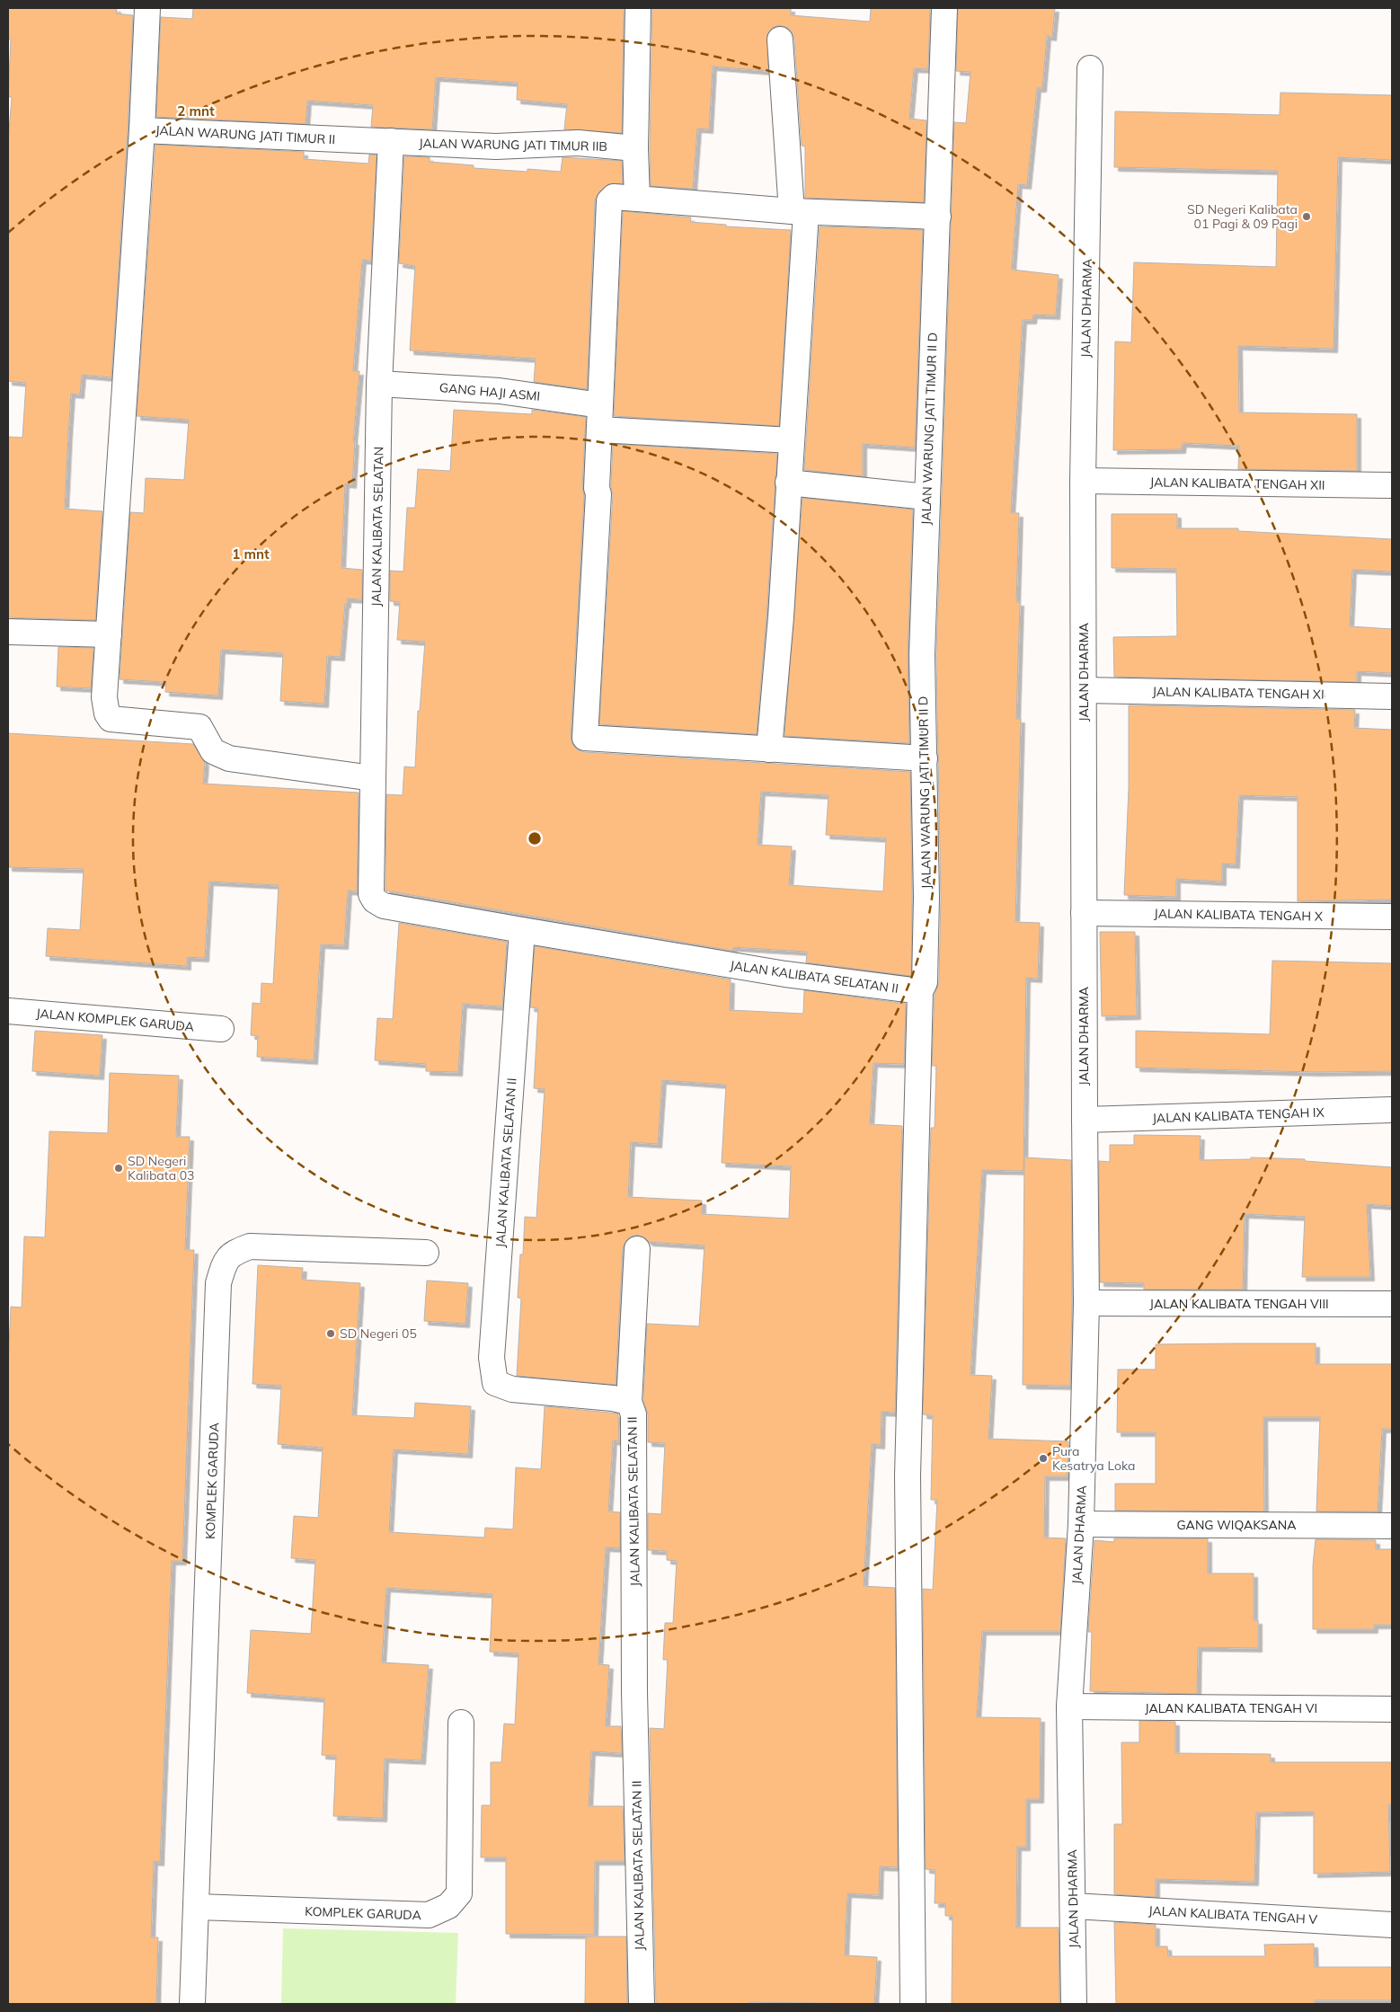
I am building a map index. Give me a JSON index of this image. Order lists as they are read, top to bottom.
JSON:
{
  "streets": {
    "street": [
      "JALAN WARUNG JATI TIMUR II",
      "JALAN WARUNG JATI TIMUR IIB",
      "JALAN DHARMA",
      "GANG HAJI ASMI",
      "JALAN WARUNG JATI TIMUR II D",
      "JALAN KALIBATA TENGAH XII",
      "JALAN KALIBATA SELATAN",
      "JALAN KALIBATA TENGAH XI",
      "JALAN KALIBATA TENGAH X",
      "JALAN KALIBATA SELATAN II",
      "JALAN KOMPLEK GARUDA",
      "JALAN KALIBATA TENGAH IX",
      "JALAN KALIBATA TENGAH VIII",
      "KOMPLEK GARUDA",
      "GANG WIQAKSANA",
      "JALAN KALIBATA TENGAH VI",
      "JALAN KALIBATA TENGAH V"
    ]
  },
  "crossings": [
    ["JALAN WARUNG JATI TIMUR II", "JALAN WARUNG JATI TIMUR IIB"],
    ["JALAN WARUNG JATI TIMUR II", "JALAN KALIBATA SELATAN"],
    ["JALAN WARUNG JATI TIMUR IIB", "JALAN KALIBATA SELATAN"],
    ["JALAN DHARMA", "JALAN KALIBATA TENGAH XII"],
    ["JALAN DHARMA", "JALAN KALIBATA TENGAH XI"],
    ["JALAN DHARMA", "JALAN KALIBATA TENGAH X"],
    ["JALAN DHARMA", "JALAN KALIBATA TENGAH IX"],
    ["JALAN DHARMA", "JALAN KALIBATA TENGAH VIII"],
    ["JALAN DHARMA", "GANG WIQAKSANA"],
    ["JALAN DHARMA", "JALAN KALIBATA TENGAH VI"],
    ["JALAN DHARMA", "JALAN KALIBATA TENGAH V"],
    ["GANG HAJI ASMI", "JALAN KALIBATA SELATAN"],
    ["JALAN WARUNG JATI TIMUR II D", "JALAN KALIBATA SELATAN II"],
    ["JALAN KALIBATA SELATAN", "JALAN KALIBATA SELATAN II"]
  ],
  "places": [
    "SD Negeri Kalibata 01 Pagi & 09 Pagi",
    "SD Negeri Kalibata 03",
    "SD Negeri 05",
    "Pura Kesatrya Loka"
  ],
  "rings": ["2 mnt", "1 mnt"]
}
